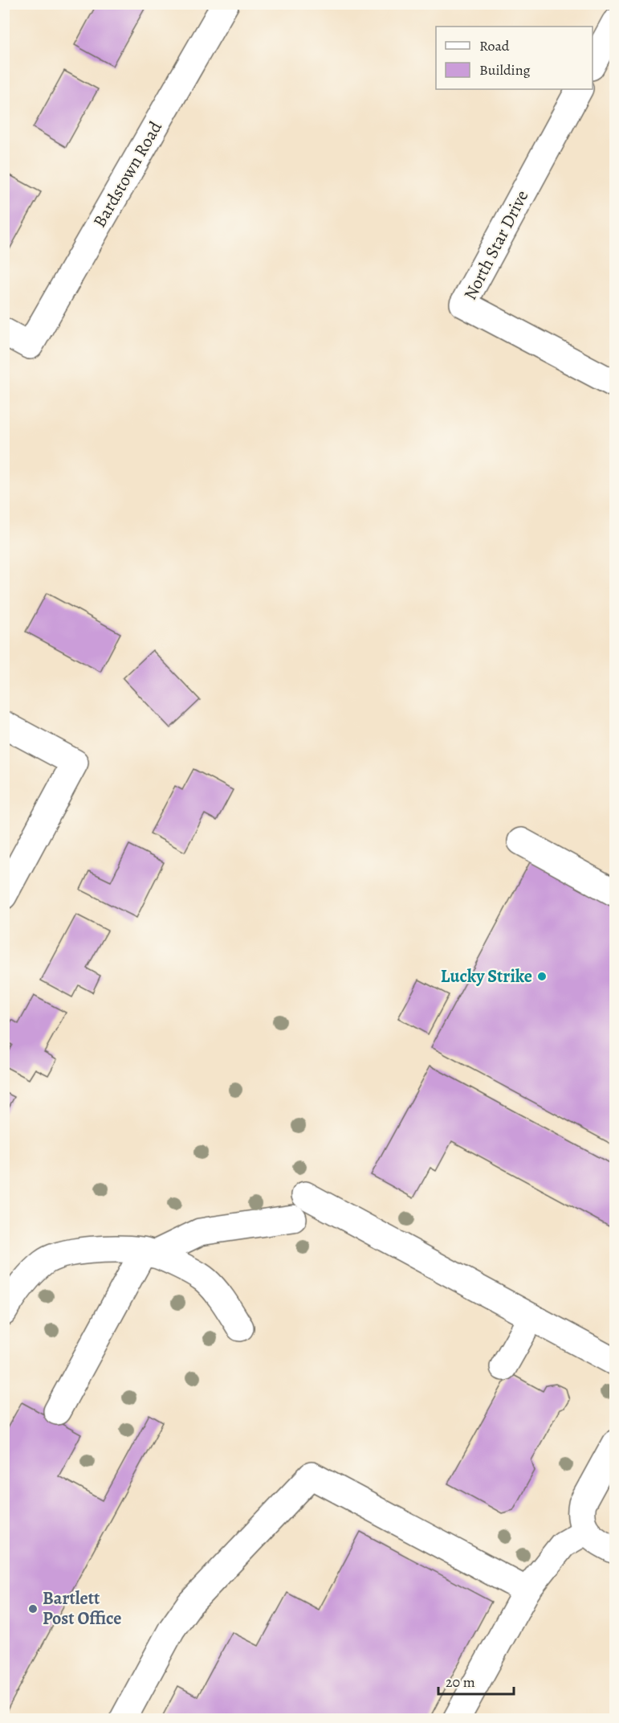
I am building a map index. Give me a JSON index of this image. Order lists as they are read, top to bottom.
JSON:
{
  "streets": {
    "street": ["Bardstown Road", "North Star Drive"]
  },
  "places": ["Lucky Strike", "Bartlett Post Office"],
  "legend": ["Road", "Building"],
  "scale_bar": "20 m"
}
